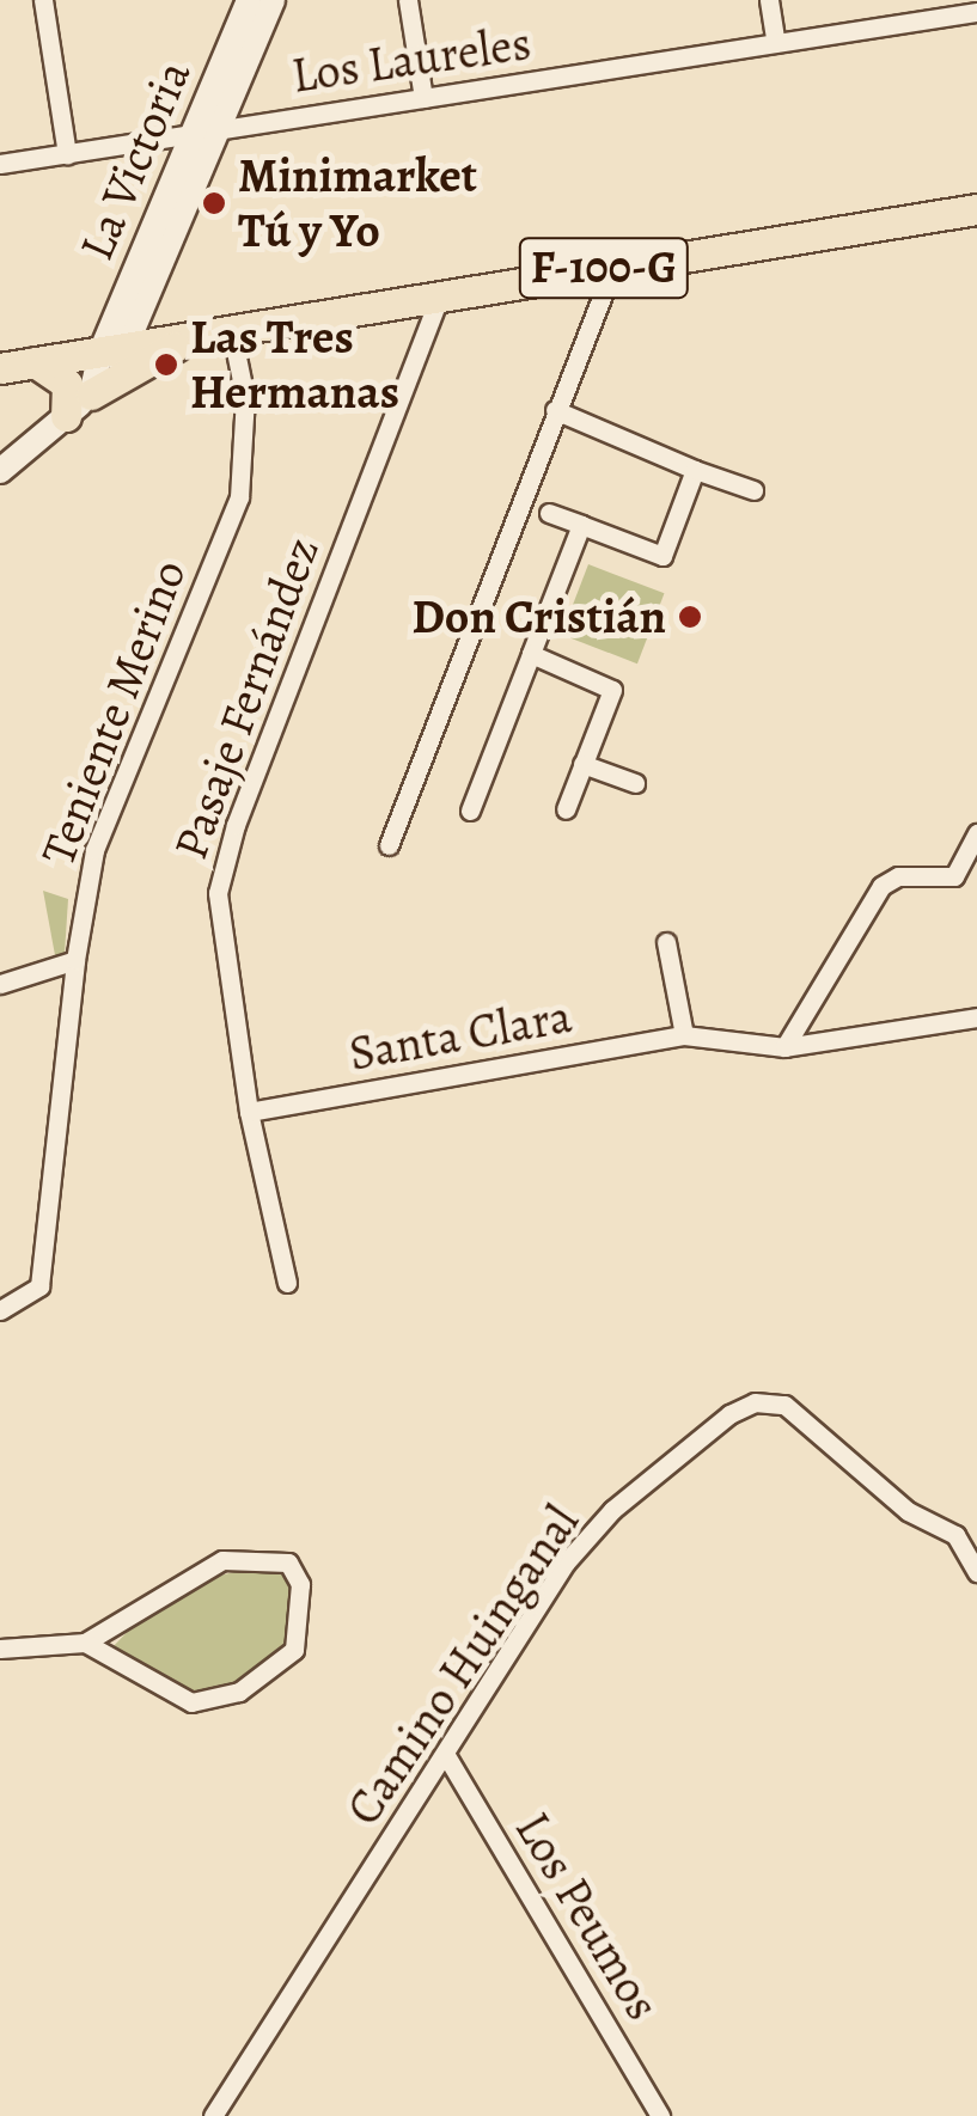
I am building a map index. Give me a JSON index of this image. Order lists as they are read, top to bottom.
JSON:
{
  "streets": {
    "main road": ["F-100-G"],
    "street": [
      "Los Laureles",
      "La Victoria",
      "Pasaje Fernández",
      "Teniente Merino",
      "Santa Clara",
      "Camino Huinganal",
      "Los Peumos"
    ]
  },
  "crossings": [
    ["Los Laureles", "La Victoria"],
    ["La Victoria", "F-100-G"],
    ["F-100-G", "Pasaje Fernández"],
    ["F-100-G", "Teniente Merino"],
    ["Pasaje Fernández", "Santa Clara"],
    ["Camino Huinganal", "Los Peumos"]
  ],
  "places": ["Minimarket Tú y Yo", "Las Tres Hermanas", "Don Cristián"]
}
